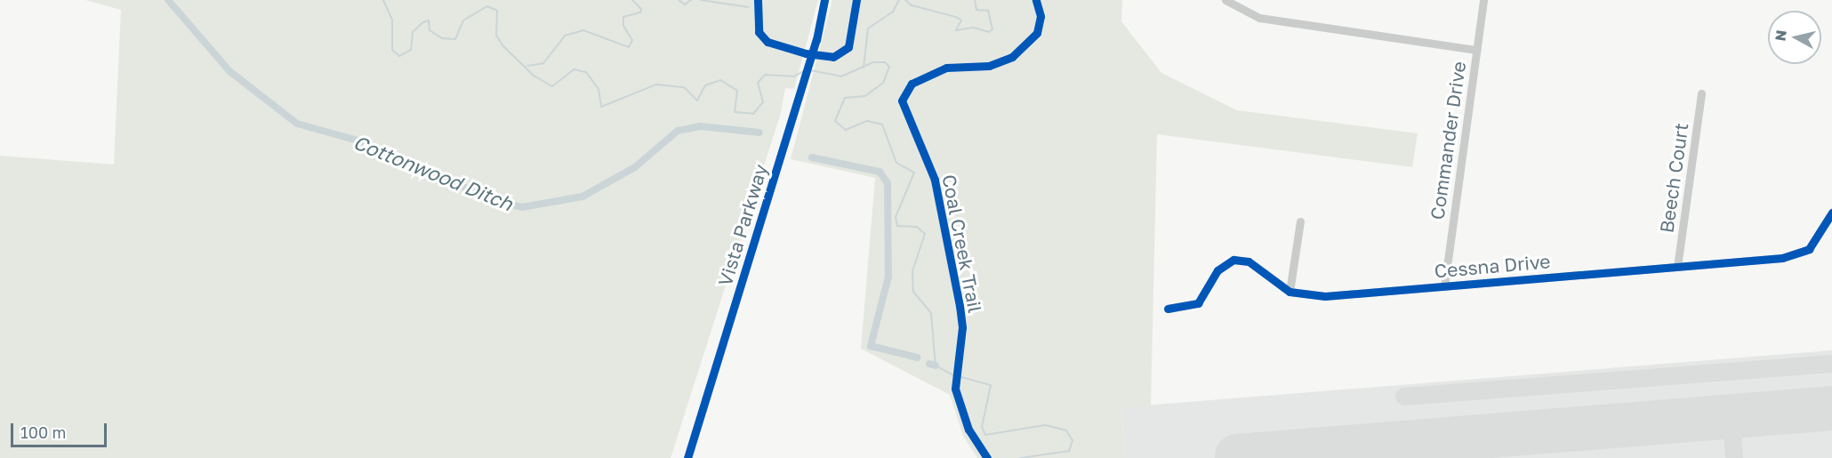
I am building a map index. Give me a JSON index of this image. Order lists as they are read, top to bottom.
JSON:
{
  "streets": {
    "street": [
      "Commander Drive",
      "Beech Court",
      "Vista Parkway",
      "Cessna Drive"
    ],
    "cycle path": ["Coal Creek Trail"]
  },
  "crossings": [
    ["Commander Drive", "Cessna Drive"],
    ["Beech Court", "Cessna Drive"]
  ],
  "water": ["Cottonwood Ditch"],
  "scale_bar": "100 m",
  "north": "left"
}
